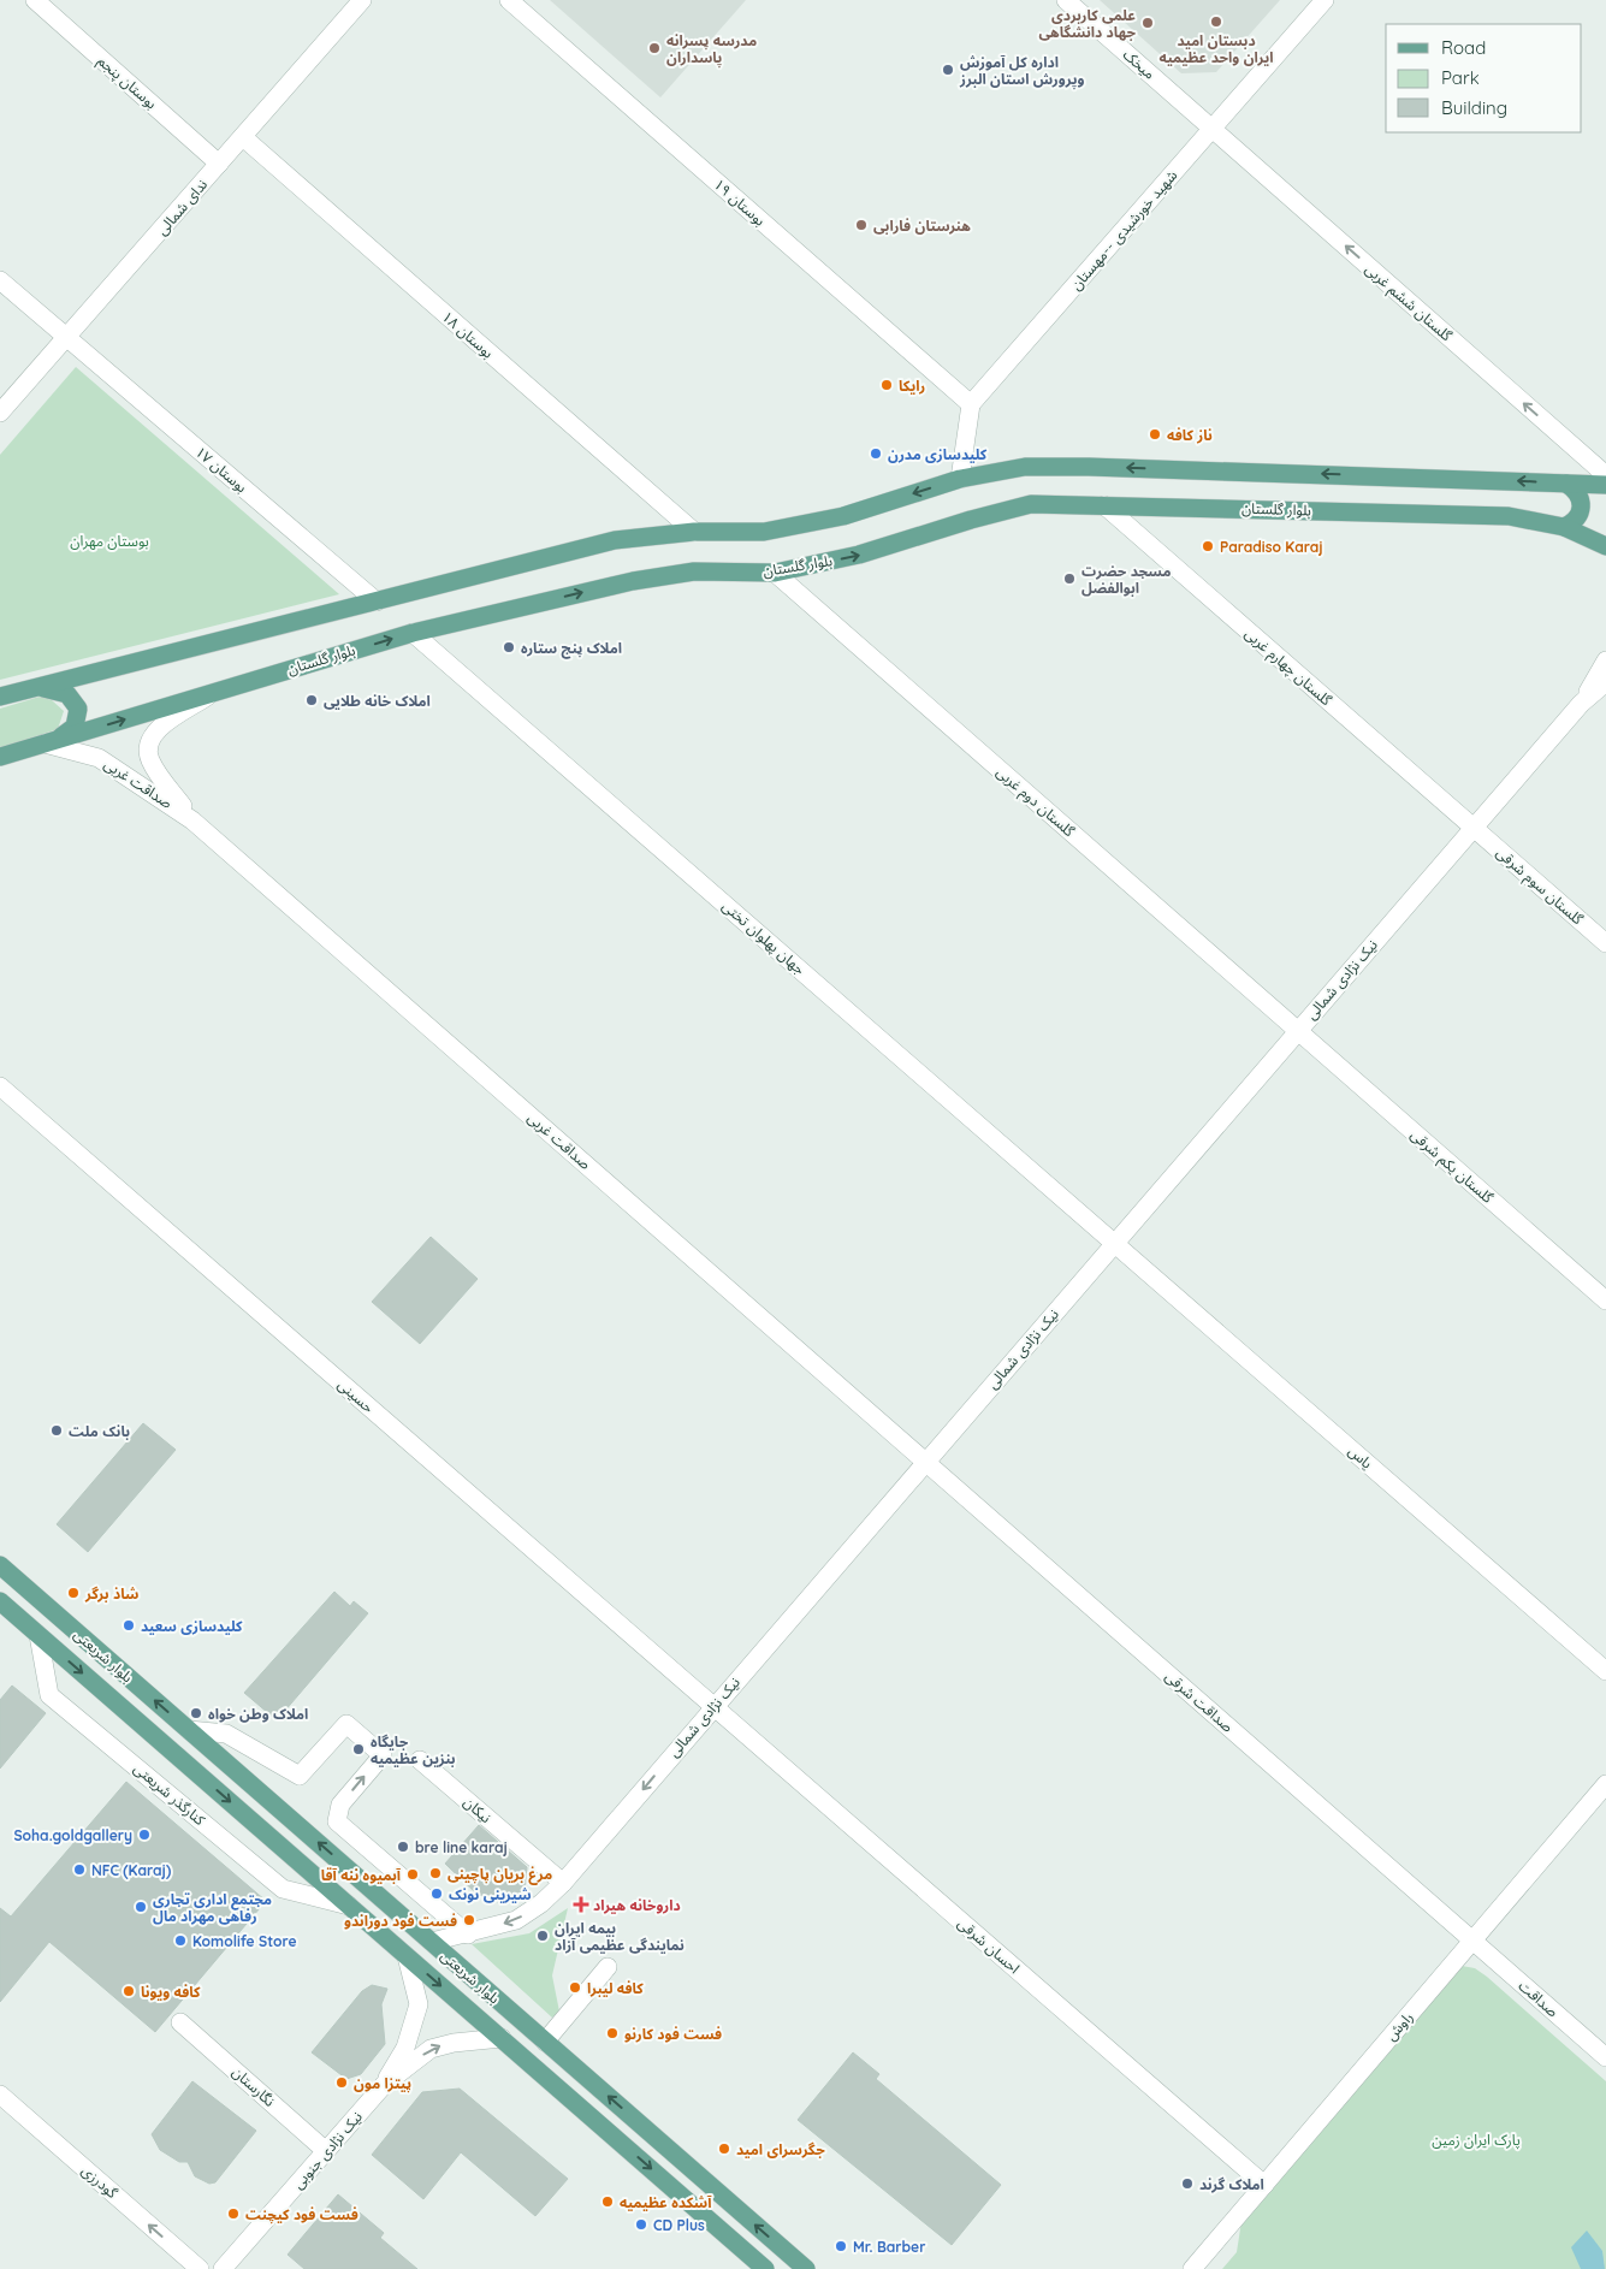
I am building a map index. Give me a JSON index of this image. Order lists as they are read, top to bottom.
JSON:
{
  "streets": {
    "main road": ["بلوار گلستان", "بلوار شریعتی"],
    "street": [
      "میخک",
      "بوستان پنجم",
      "بوستان ۱۹",
      "ندای شمالی",
      "شهید خورشیدی --مهستان",
      "گلستان ششم غربی",
      "بوستان ۱۸",
      "بوستان ۱۷",
      "گلستان چهارم غربی",
      "صداقت غربی",
      "گلستان دوم غربی",
      "گلستان سوم شرقی",
      "جهان پهلوان تختی",
      "نیک نژادی شمالی",
      "گلستان یکم شرقی",
      "حسینی",
      "یاس",
      "صداقت شرقی",
      "کنارگذر شریعتی",
      "نیکان",
      "احسان شرقی",
      "صداقت",
      "راوش",
      "نگارستان",
      "نیک نژادی جنوبی",
      "گودرزی"
    ]
  },
  "crossings": [
    ["میخک", "شهید خورشیدی --مهستان"],
    ["میخک", "گلستان ششم غربی"],
    ["بوستان پنجم", "ندای شمالی"],
    ["بوستان ۱۹", "شهید خورشیدی --مهستان"],
    ["ندای شمالی", "بوستان ۱۸"],
    ["ندای شمالی", "بوستان ۱۷"],
    ["شهید خورشیدی --مهستان", "گلستان ششم غربی"],
    ["بلوار گلستان", "گلستان چهارم غربی"],
    ["بلوار گلستان", "صداقت غربی"],
    ["بلوار گلستان", "گلستان دوم غربی"],
    ["بلوار گلستان", "جهان پهلوان تختی"],
    ["گلستان چهارم غربی", "گلستان سوم شرقی"],
    ["گلستان چهارم غربی", "نیک نژادی شمالی"],
    ["صداقت غربی", "نیک نژادی شمالی"],
    ["صداقت غربی", "صداقت شرقی"],
    ["گلستان دوم غربی", "نیک نژادی شمالی"],
    ["گلستان دوم غربی", "گلستان یکم شرقی"],
    ["گلستان سوم شرقی", "نیک نژادی شمالی"],
    ["جهان پهلوان تختی", "نیک نژادی شمالی"],
    ["جهان پهلوان تختی", "یاس"],
    ["نیک نژادی شمالی", "گلستان یکم شرقی"],
    ["نیک نژادی شمالی", "حسینی"],
    ["نیک نژادی شمالی", "یاس"],
    ["نیک نژادی شمالی", "بلوار شریعتی"],
    ["نیک نژادی شمالی", "صداقت شرقی"],
    ["نیک نژادی شمالی", "نیکان"],
    ["نیک نژادی شمالی", "احسان شرقی"],
    ["حسینی", "احسان شرقی"],
    ["بلوار شریعتی", "کنارگذر شریعتی"],
    ["صداقت شرقی", "صداقت"],
    ["صداقت شرقی", "راوش"],
    ["احسان شرقی", "راوش"],
    ["صداقت", "راوش"],
    ["نگارستان", "نیک نژادی جنوبی"]
  ],
  "one_way": ["گلستان ششم غربی", "گودرزی"],
  "parks": ["بوستان مهران", "پارک ایران زمین"],
  "places": {
    "other": [
      "دبستان امید ایران واحد عظیمیه",
      "علمی کاربردی جهاد دانشگاهی",
      "مدرسه پسرانه پاسداران",
      "اداره کل آموزش وپرورش استان البرز",
      "هنرستان فارابی",
      "رایکا",
      "ناز کافه",
      "کلیدسازی مدرن",
      "Paradiso Karaj",
      "مسجد حضرت ابوالفضل",
      "املاک پنج ستاره",
      "املاک خانه طلایی",
      "بانک ملت",
      "شاذ برگر",
      "کلیدسازی سعید",
      "املاک وطن خواه",
      "جایگاه بنزین عظیمیه",
      "Soha.goldgallery",
      "bre line karaj",
      "NFC (Karaj)",
      "مرغ بریان پاچینی",
      "آبمیوه ننه آقا",
      "شیرینی نونک",
      "مجتمع اداری تجاری رفاهی مهراد مال",
      "فست فود دوراندو",
      "بیمه ایران نمایندگی عظیمی آزاد",
      "Komolife Store",
      "کافه لیبرا",
      "کافه ویونا",
      "فست فود کارنو",
      "پیتزا مون",
      "جگرسرای امید",
      "املاک گرند",
      "آشکده عظیمیه",
      "فست فود کیچنت",
      "CD Plus",
      "Mr. Barber"
    ],
    "health": ["داروخانه هیراد"]
  },
  "legend": ["Road", "Park", "Building"]
}
